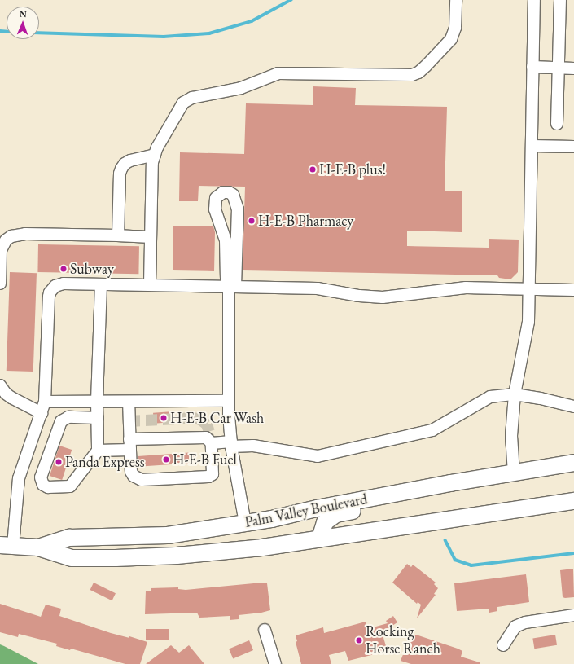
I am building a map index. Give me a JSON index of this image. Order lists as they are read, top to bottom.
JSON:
{
  "streets": {
    "highway": ["Palm Valley Boulevard"]
  },
  "places": [
    "H-E-B plus!",
    "H-E-B Pharmacy",
    "Subway",
    "H-E-B Car Wash",
    "H-E-B Fuel",
    "Panda Express",
    "Rocking Horse Ranch"
  ],
  "north": "top"
}
